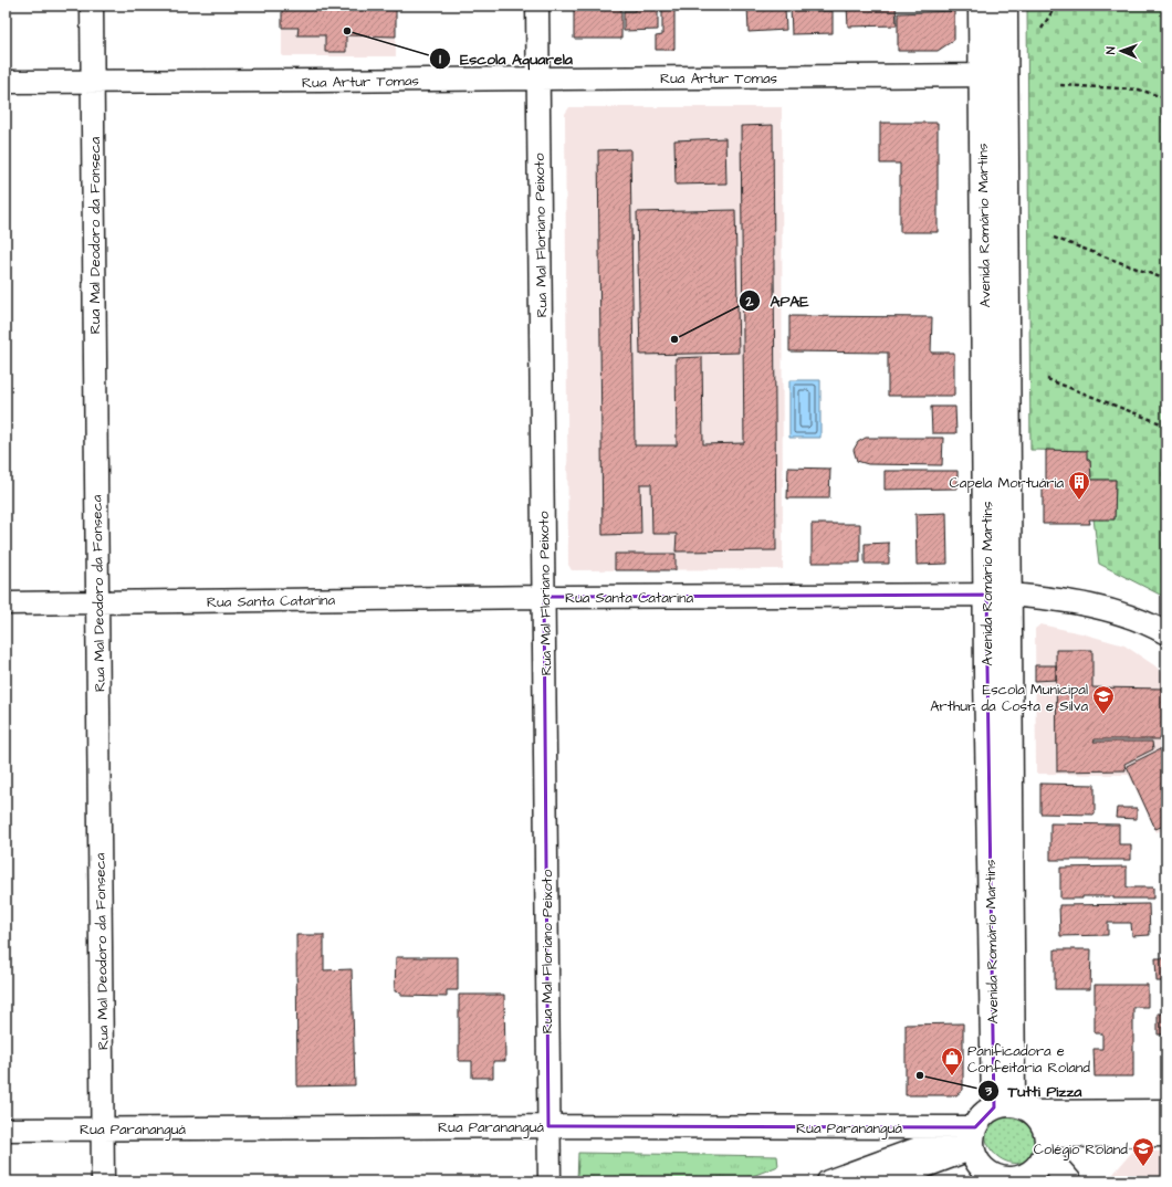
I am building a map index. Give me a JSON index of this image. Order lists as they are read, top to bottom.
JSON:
{
  "streets": {
    "main road": ["Avenida Romário Martins"],
    "street": [
      "Rua Artur Tomas",
      "Rua Mal Deodoro da Fonseca",
      "Rua Mal Floriano Peixoto",
      "Rua Santa Catarina",
      "Rua Parananguá"
    ]
  },
  "crossings": [
    ["Rua Artur Tomas", "Avenida Romário Martins"],
    ["Rua Artur Tomas", "Rua Mal Deodoro da Fonseca"],
    ["Rua Artur Tomas", "Rua Mal Floriano Peixoto"],
    ["Avenida Romário Martins", "Rua Santa Catarina"],
    ["Avenida Romário Martins", "Rua Parananguá"],
    ["Rua Mal Deodoro da Fonseca", "Rua Santa Catarina"],
    ["Rua Mal Deodoro da Fonseca", "Rua Parananguá"],
    ["Rua Mal Floriano Peixoto", "Rua Santa Catarina"],
    ["Rua Mal Floriano Peixoto", "Rua Parananguá"]
  ],
  "places": {
    "other": ["Escola Aquarela", "APAE", "Tutti Pizza"],
    "building": ["Capela Mortuária"],
    "school or university": ["Escola Municipal Arthur da Costa e Silva", "Colégio Roland"],
    "shop": ["Panificadora e Confeitaria Roland"]
  },
  "north": "left"
}
